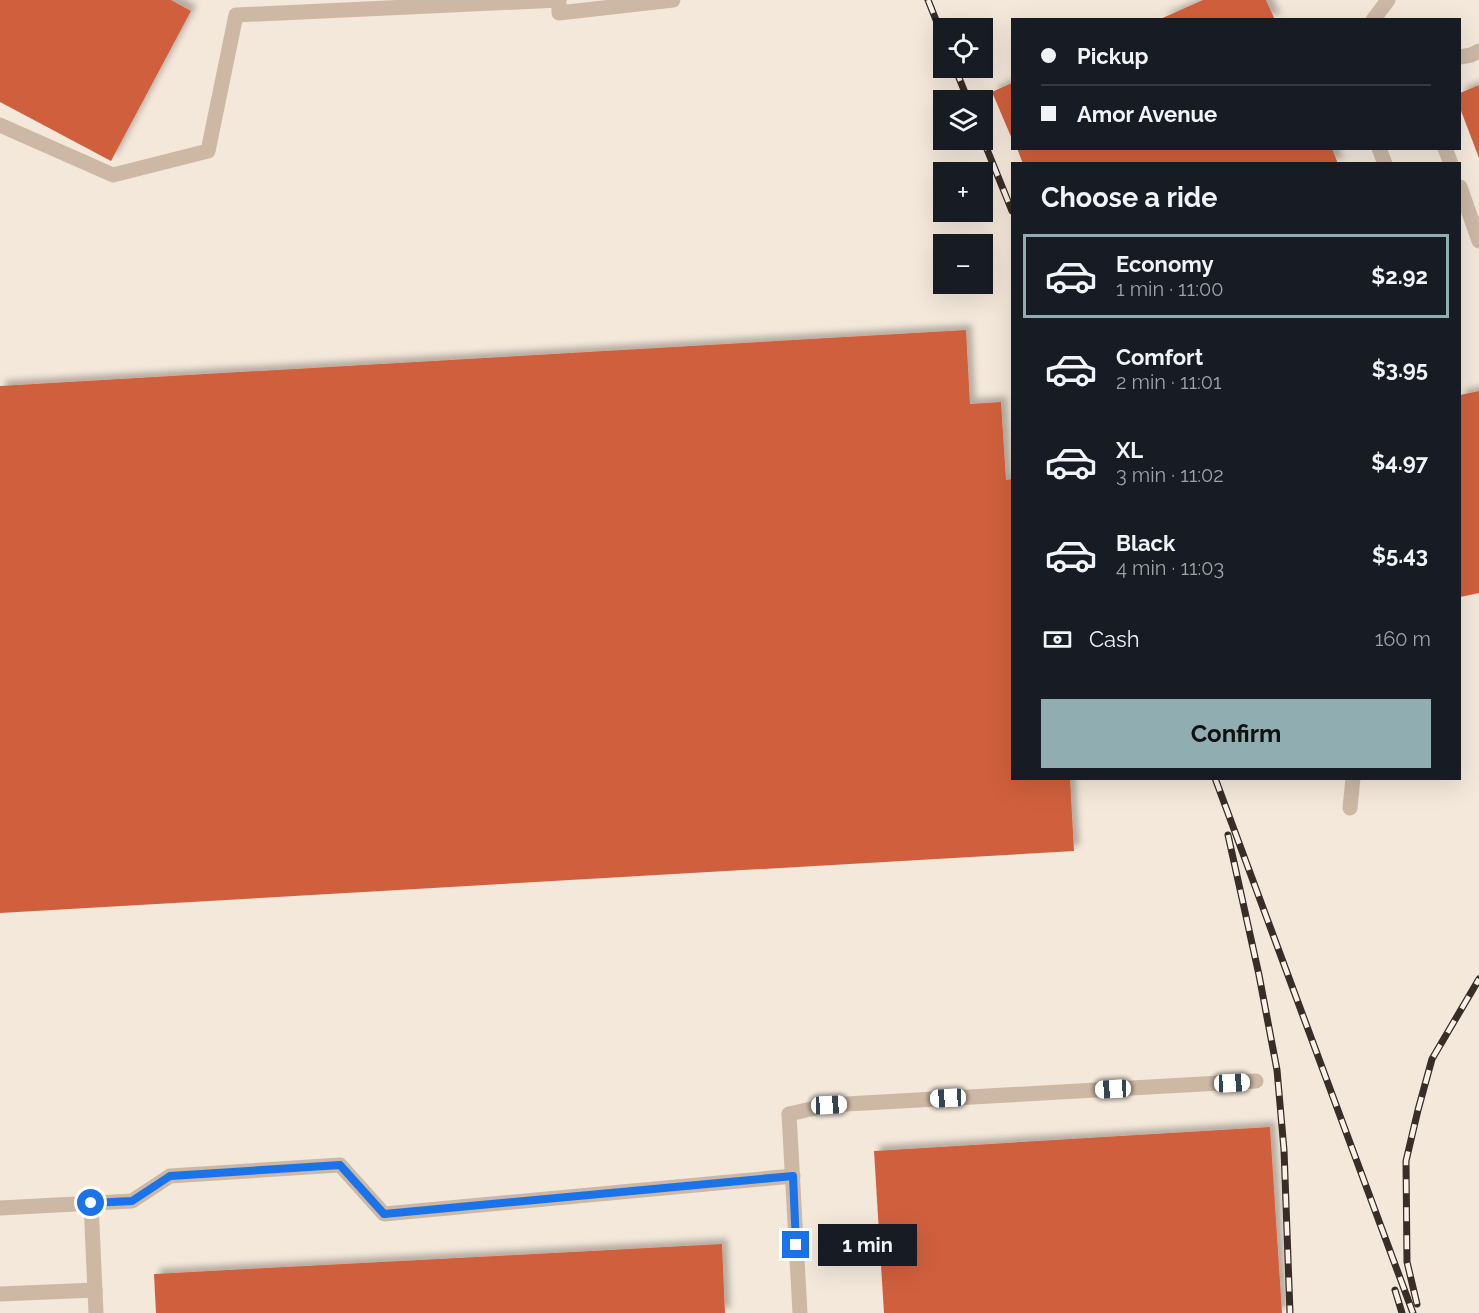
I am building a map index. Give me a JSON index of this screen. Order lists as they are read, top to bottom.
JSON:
{
  "page": {
    "map_buttons": ["+", "−"],
    "banner": ["Pickup", "Amor Avenue"],
    "heading": "Choose a ride",
    "list": [
      {
        "name": "Economy",
        "note": "1 min · 11:00",
        "value": "$2.92"
      },
      {
        "name": "Comfort",
        "note": "2 min · 11:01",
        "value": "$3.95"
      },
      {
        "name": "XL",
        "note": "3 min · 11:02",
        "value": "$4.97"
      },
      {
        "name": "Black",
        "note": "4 min · 11:03",
        "value": "$5.43"
      }
    ],
    "pay": ["Cash", "160 m"],
    "buttons": "Confirm",
    "bubble": "1 min"
  }
}
